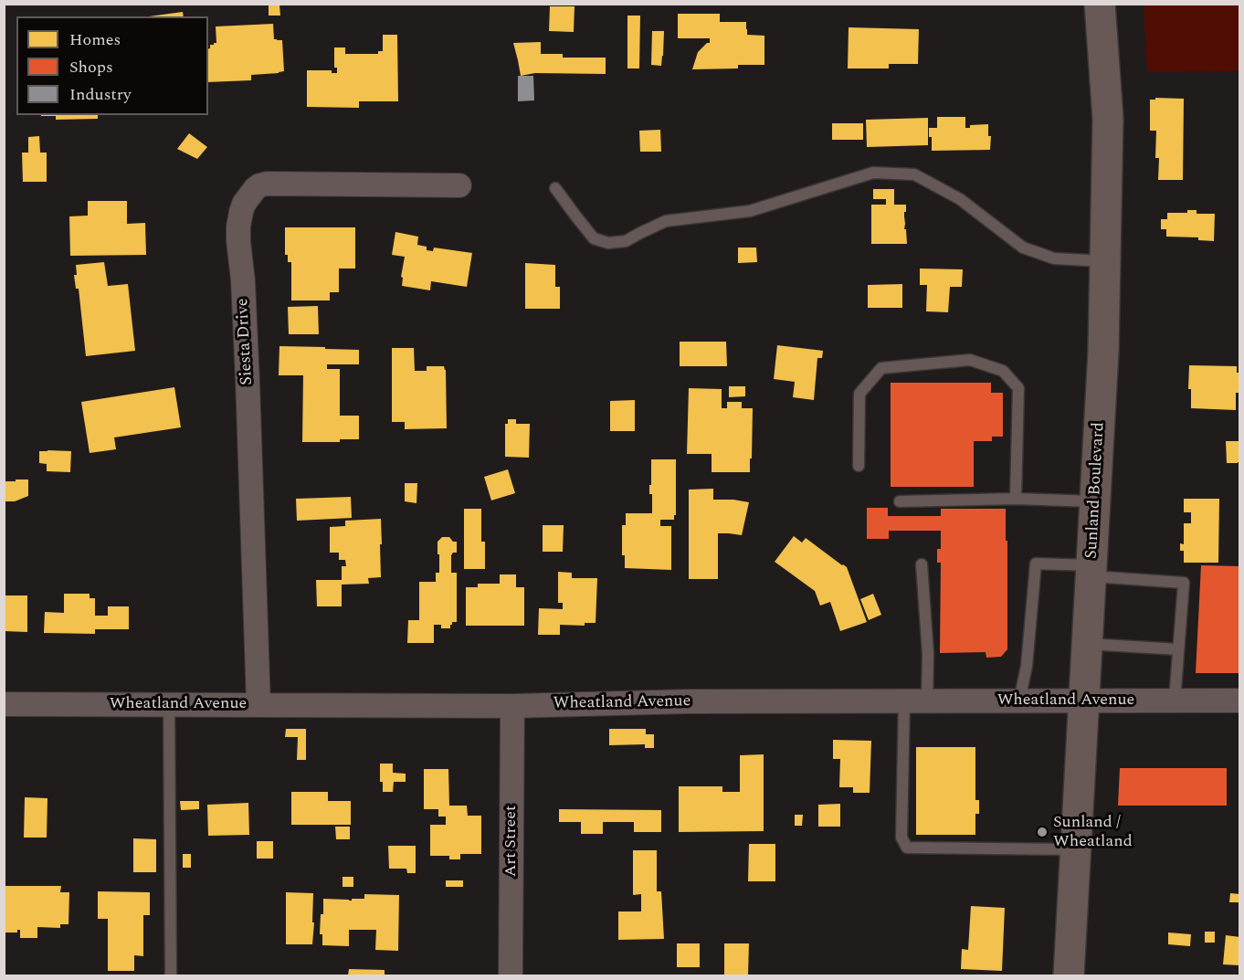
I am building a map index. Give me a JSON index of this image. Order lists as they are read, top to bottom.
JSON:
{
  "streets": {
    "main road": ["Sunland Boulevard"],
    "street": ["Siesta Drive", "Wheatland Avenue", "Art Street"]
  },
  "crossings": [
    ["Siesta Drive", "Wheatland Avenue"],
    ["Sunland Boulevard", "Wheatland Avenue"],
    ["Wheatland Avenue", "Art Street"]
  ],
  "places": ["Sunland / Wheatland"],
  "legend": ["Homes", "Shops", "Industry"]
}
